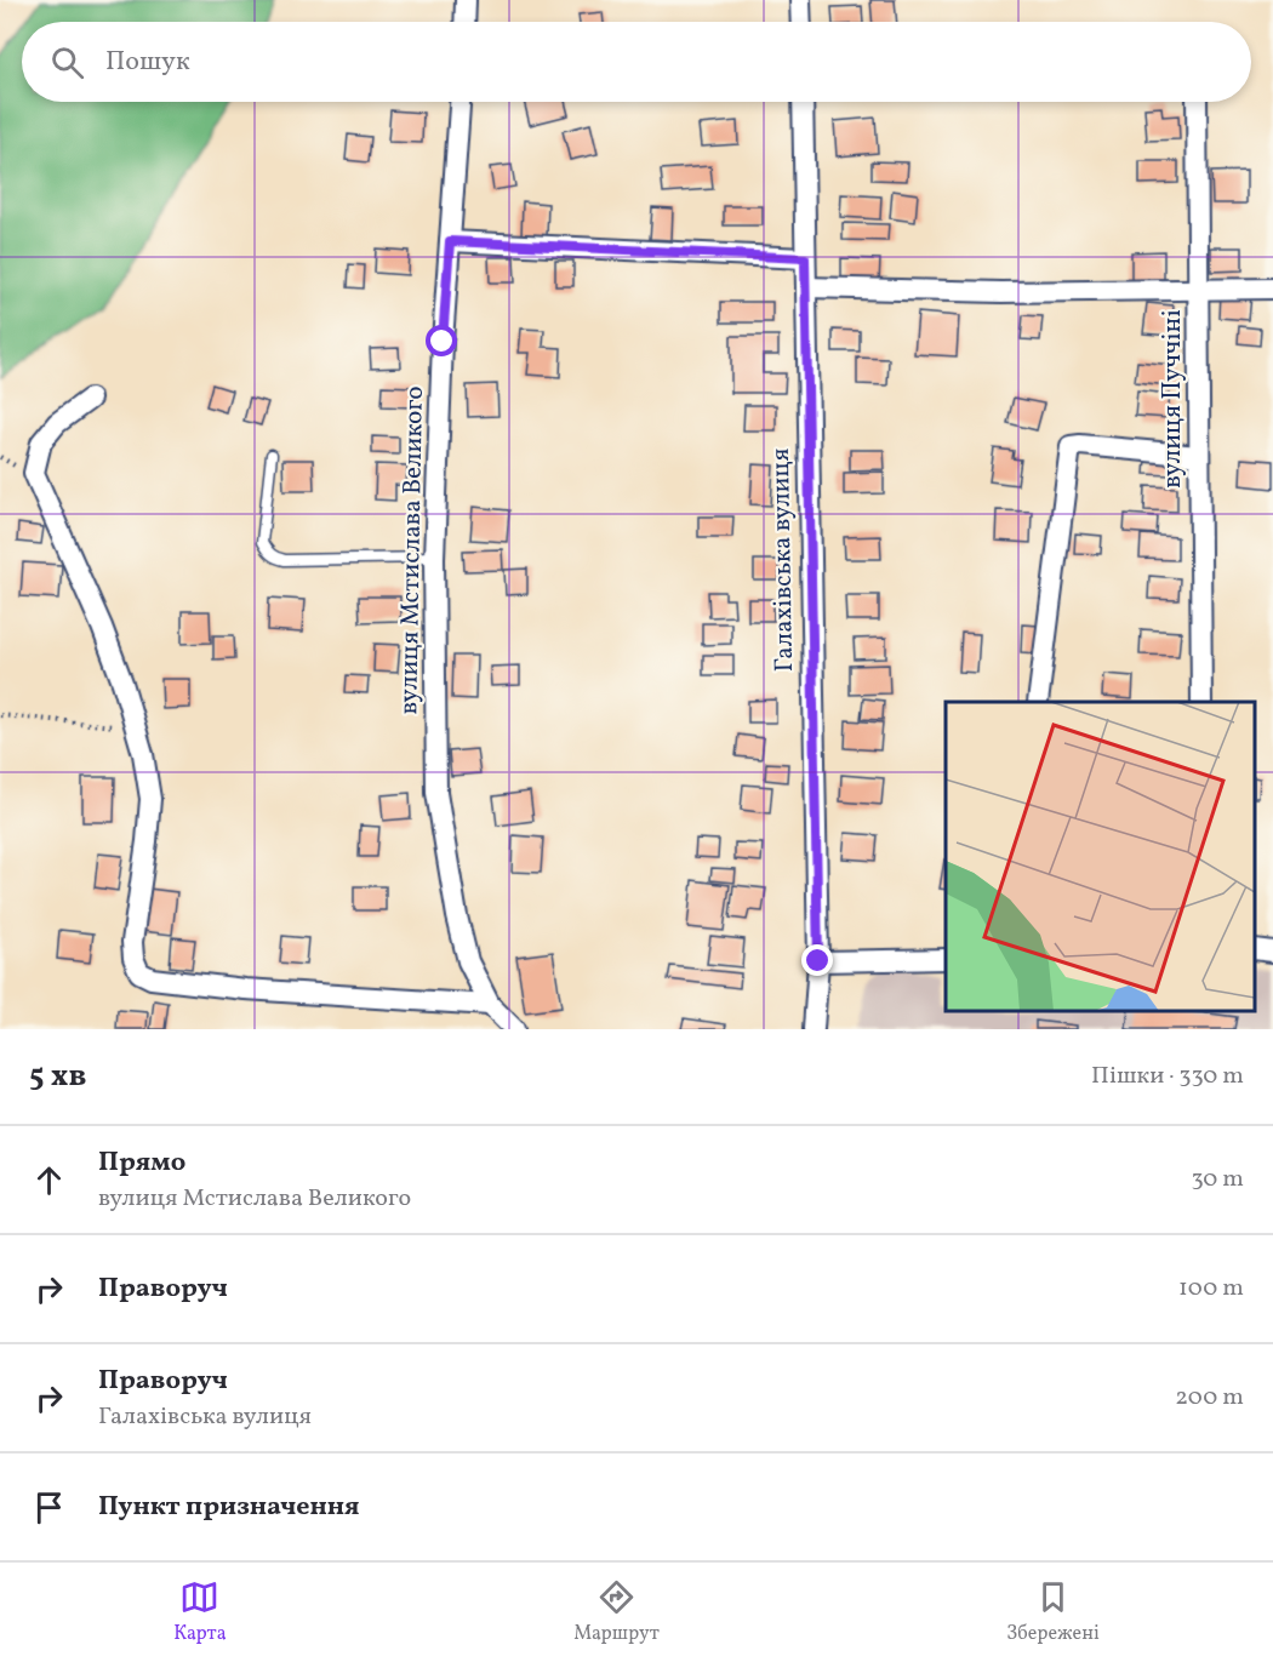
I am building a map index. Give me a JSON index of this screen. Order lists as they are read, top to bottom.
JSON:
{
  "streets": {
    "street": ["вулиця Пуччіні", "вулиця Мстислава Великого", "Галахівська вулиця"]
  },
  "page": {
    "search": "Пошук",
    "heading": ["5 хв", "Пішки · 330 m"],
    "list": [
      ["Прямо", "вулиця Мстислава Великого", "30 m"],
      ["Праворуч", "100 m"],
      ["Праворуч", "Галахівська вулиця", "200 m"],
      "Пункт призначення"
    ],
    "nav": ["Карта", "Маршрут", "Збережені"]
  }
}
